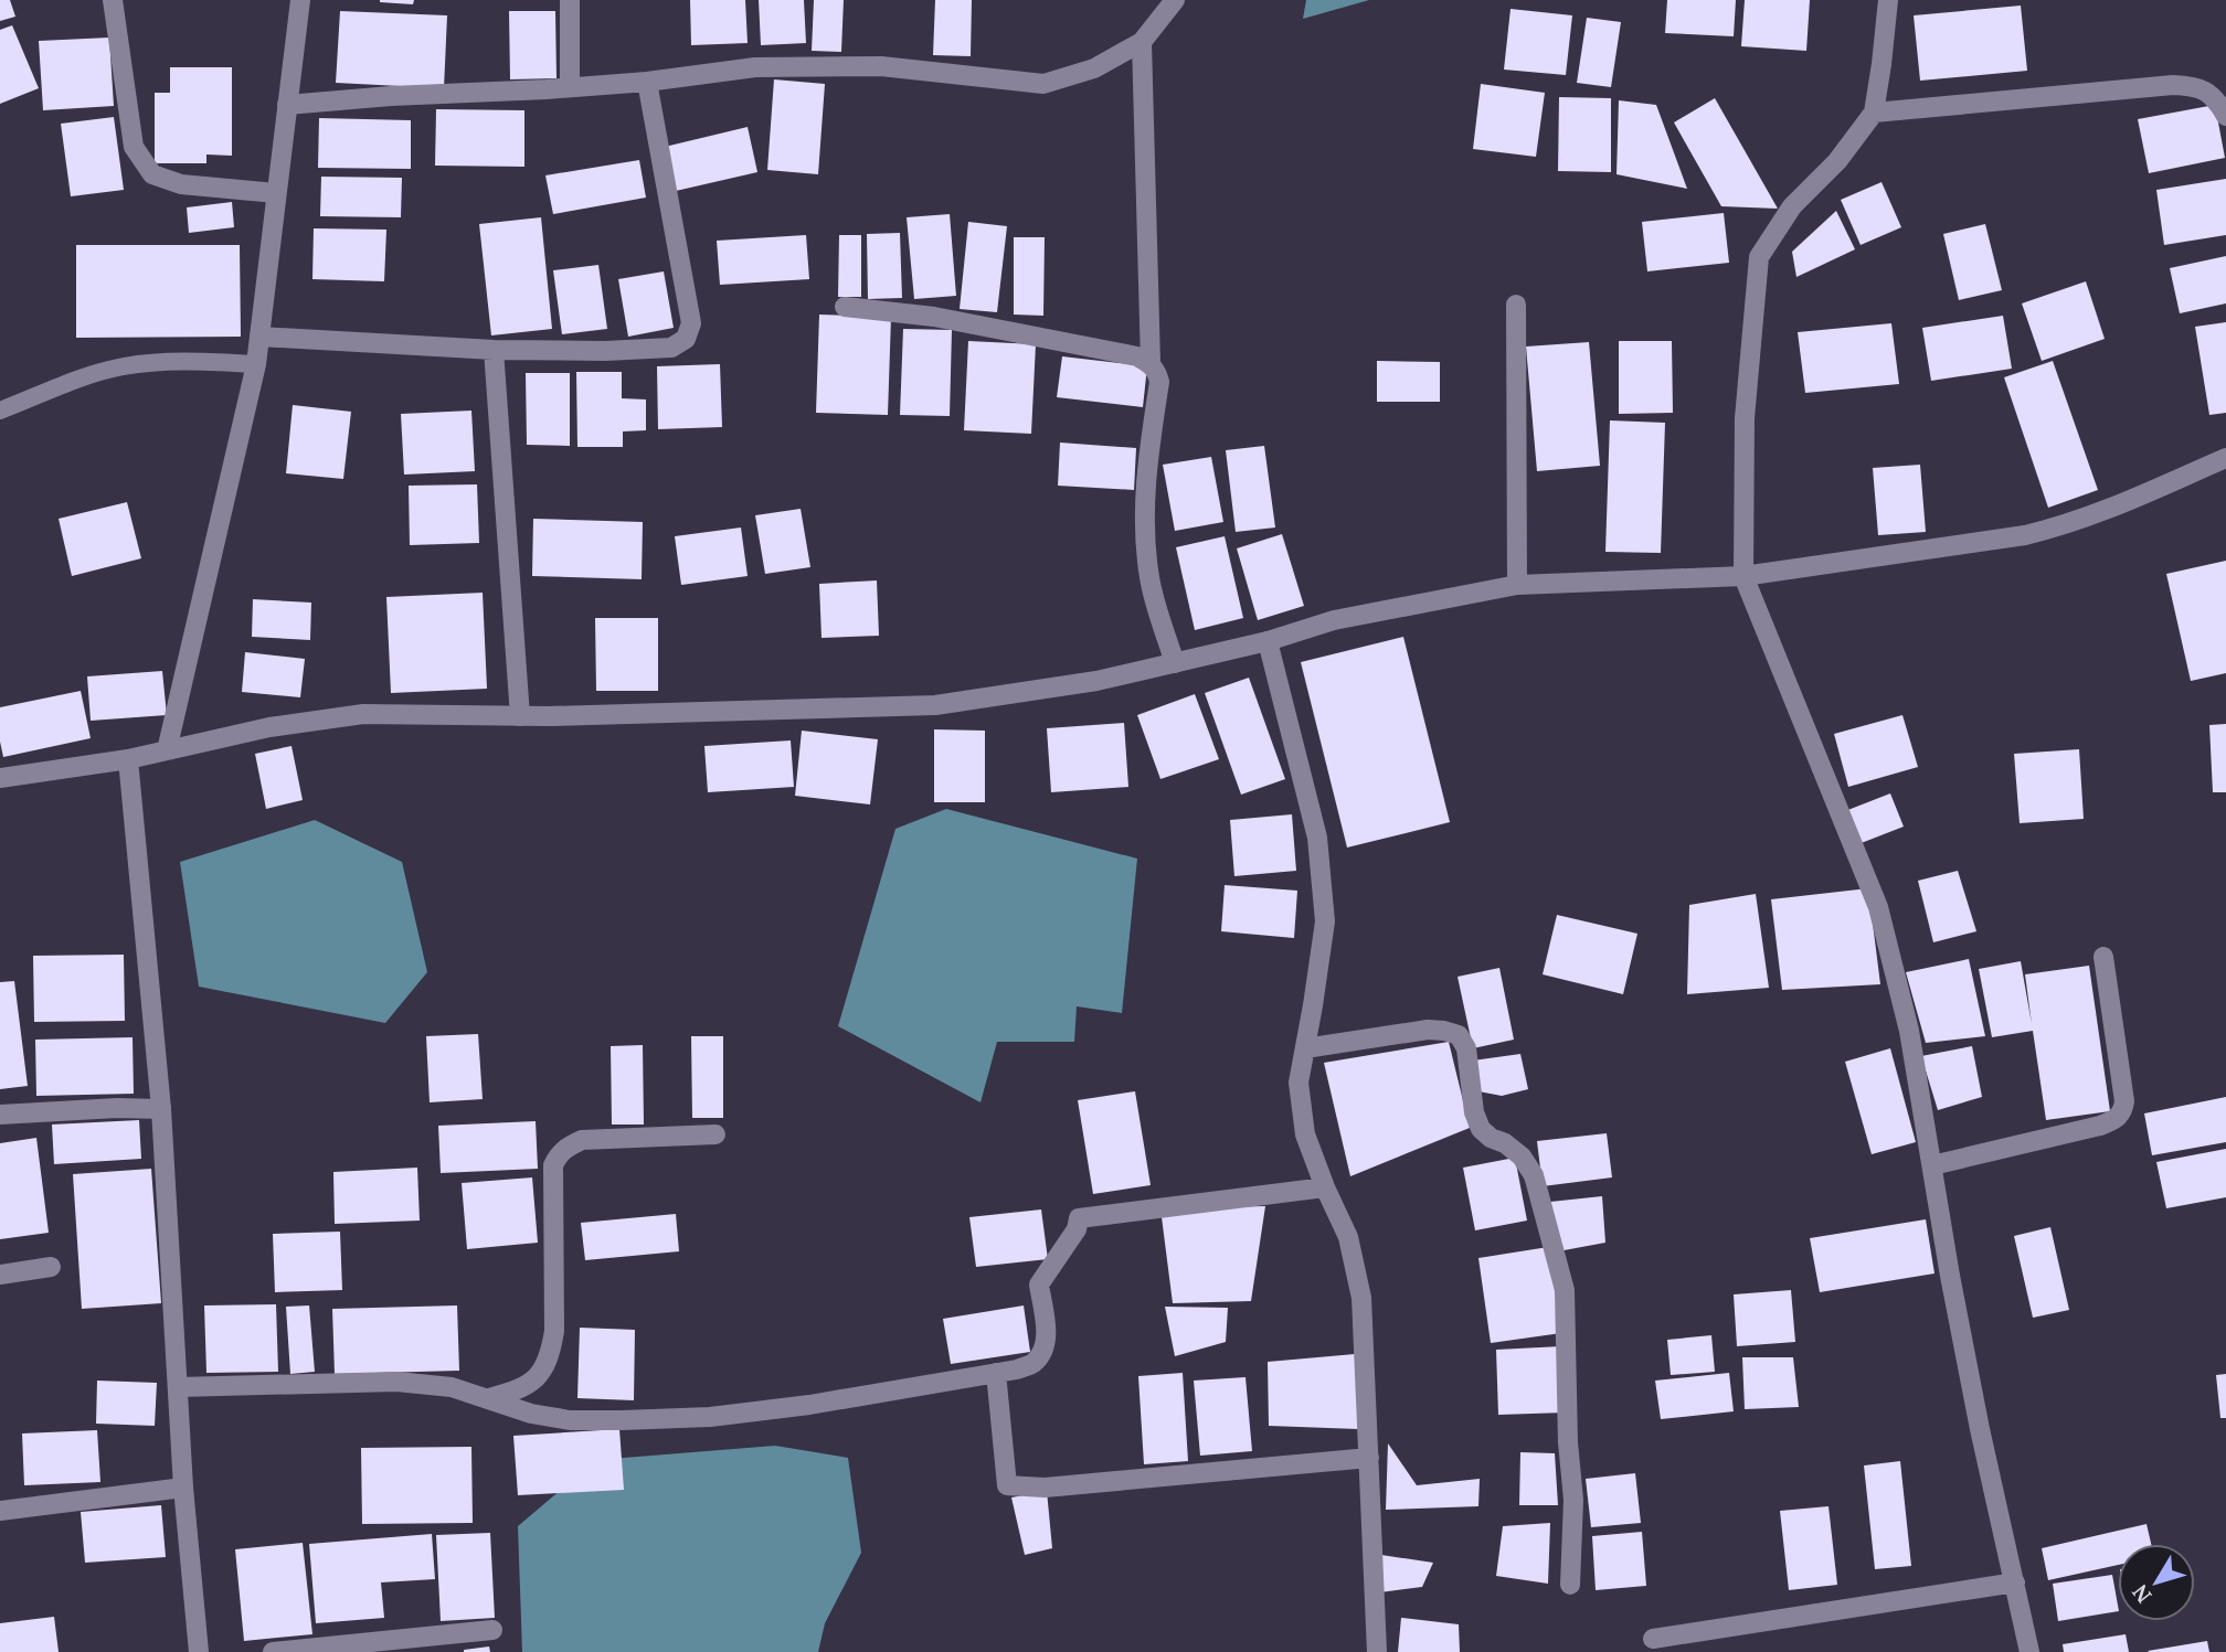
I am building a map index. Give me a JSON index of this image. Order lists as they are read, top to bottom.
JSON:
{
  "north": "bottom left"
}
